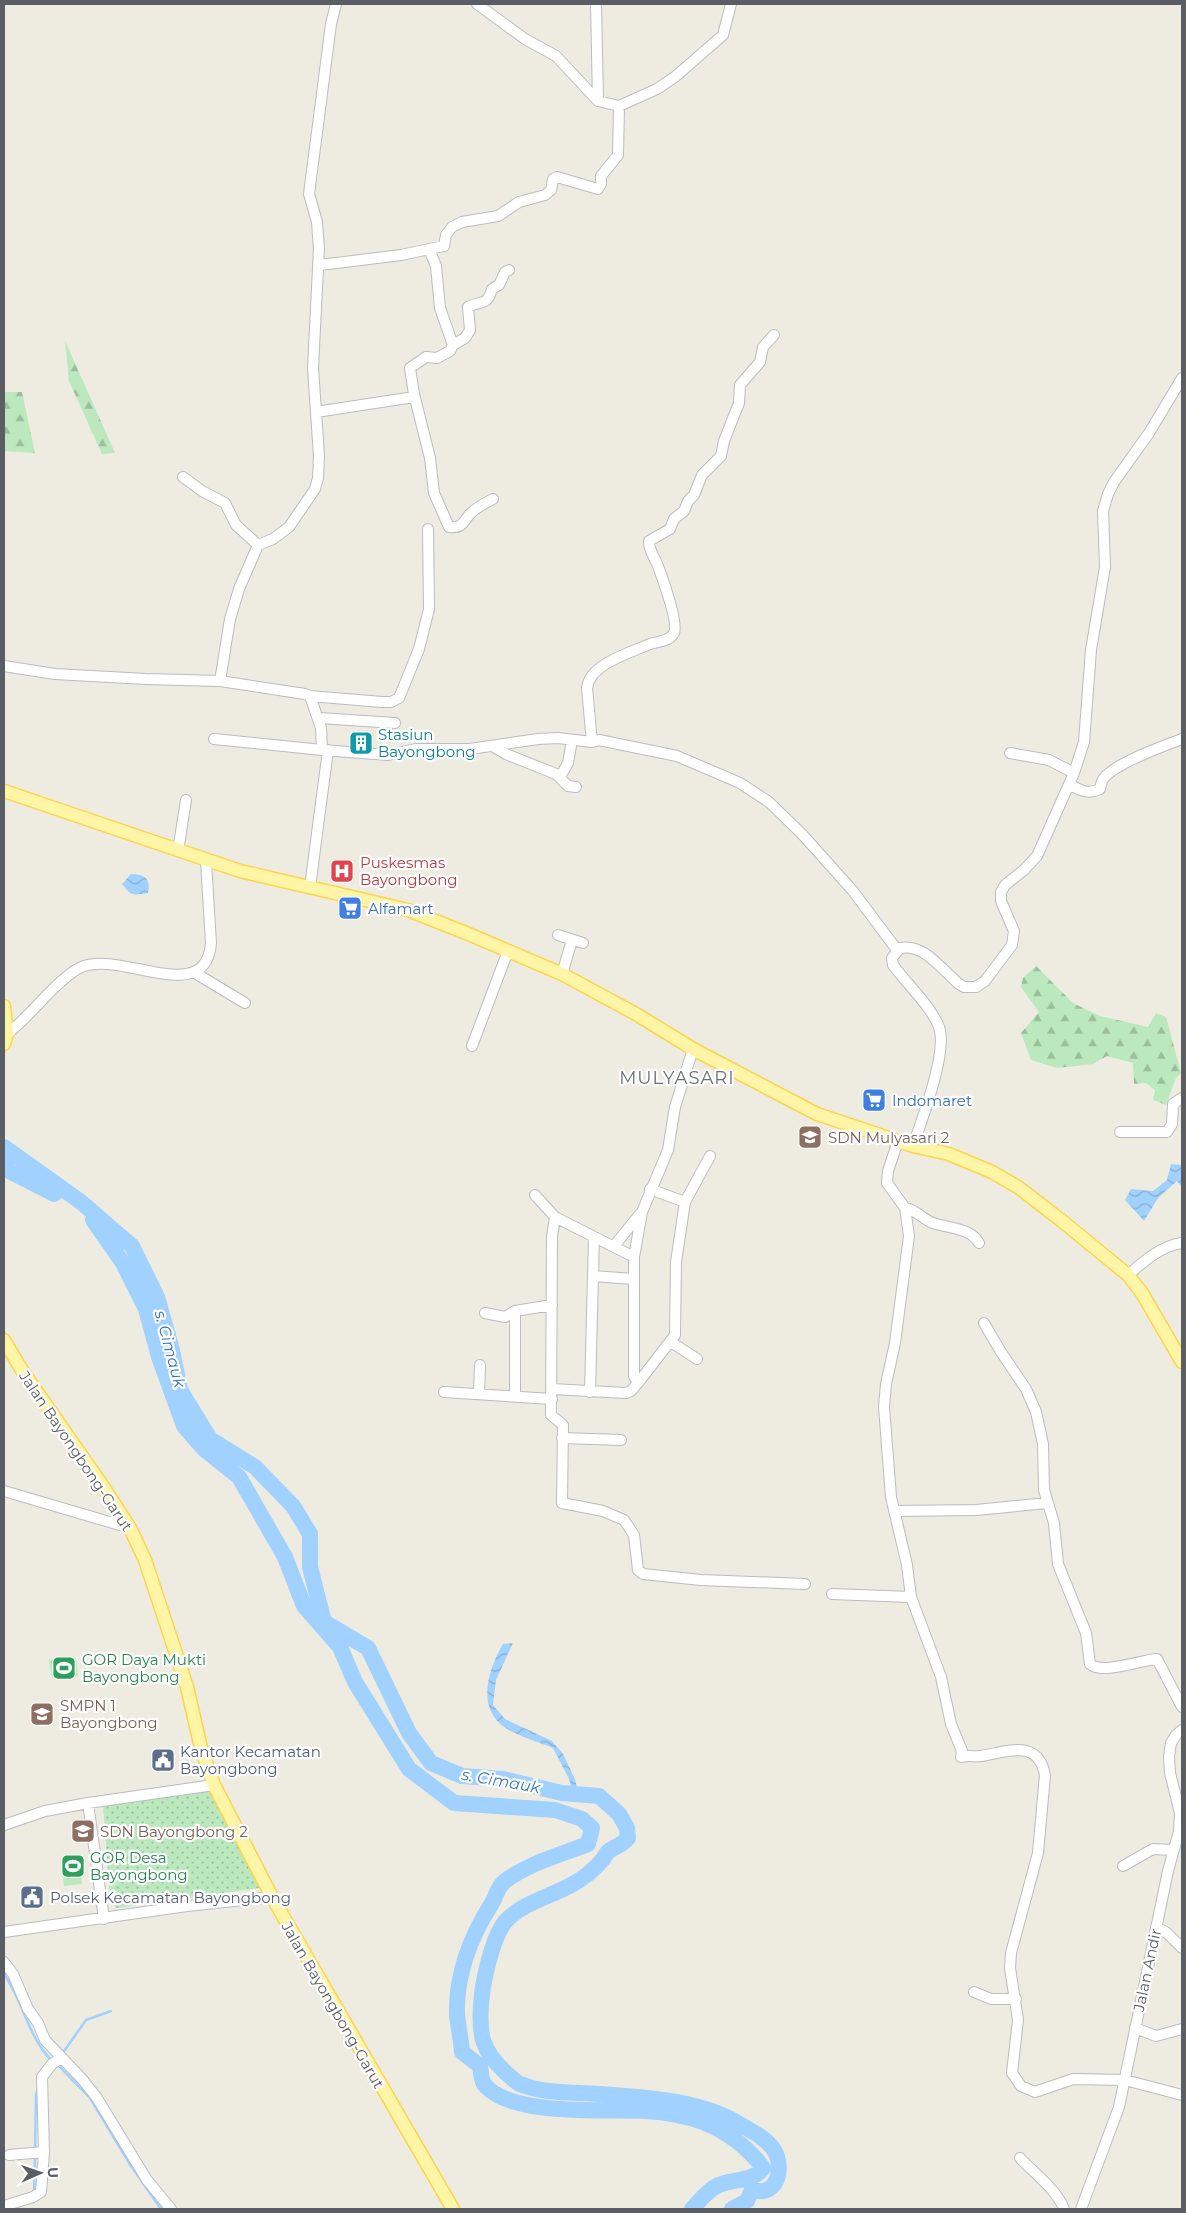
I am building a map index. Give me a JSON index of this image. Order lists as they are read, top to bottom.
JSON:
{
  "streets": {
    "main road": ["Jalan Bayongbong-Garut"],
    "street": ["Jalan Andir"]
  },
  "districts": ["MULYASARI"],
  "water": ["s. Cimauk"],
  "places": {
    "building": ["Stasiun Bayongbong"],
    "hospital": ["Puskesmas Bayongbong"],
    "supermarket": ["Alfamart", "Indomaret"],
    "school or university": ["SDN Mulyasari 2", "SMPN 1 Bayongbong", "SDN Bayongbong 2"],
    "sports": ["GOR Daya Mukti Bayongbong", "GOR Desa Bayongbong"],
    "public building": ["Kantor Kecamatan Bayongbong", "Polsek Kecamatan Bayongbong"]
  },
  "north": "right"
}
